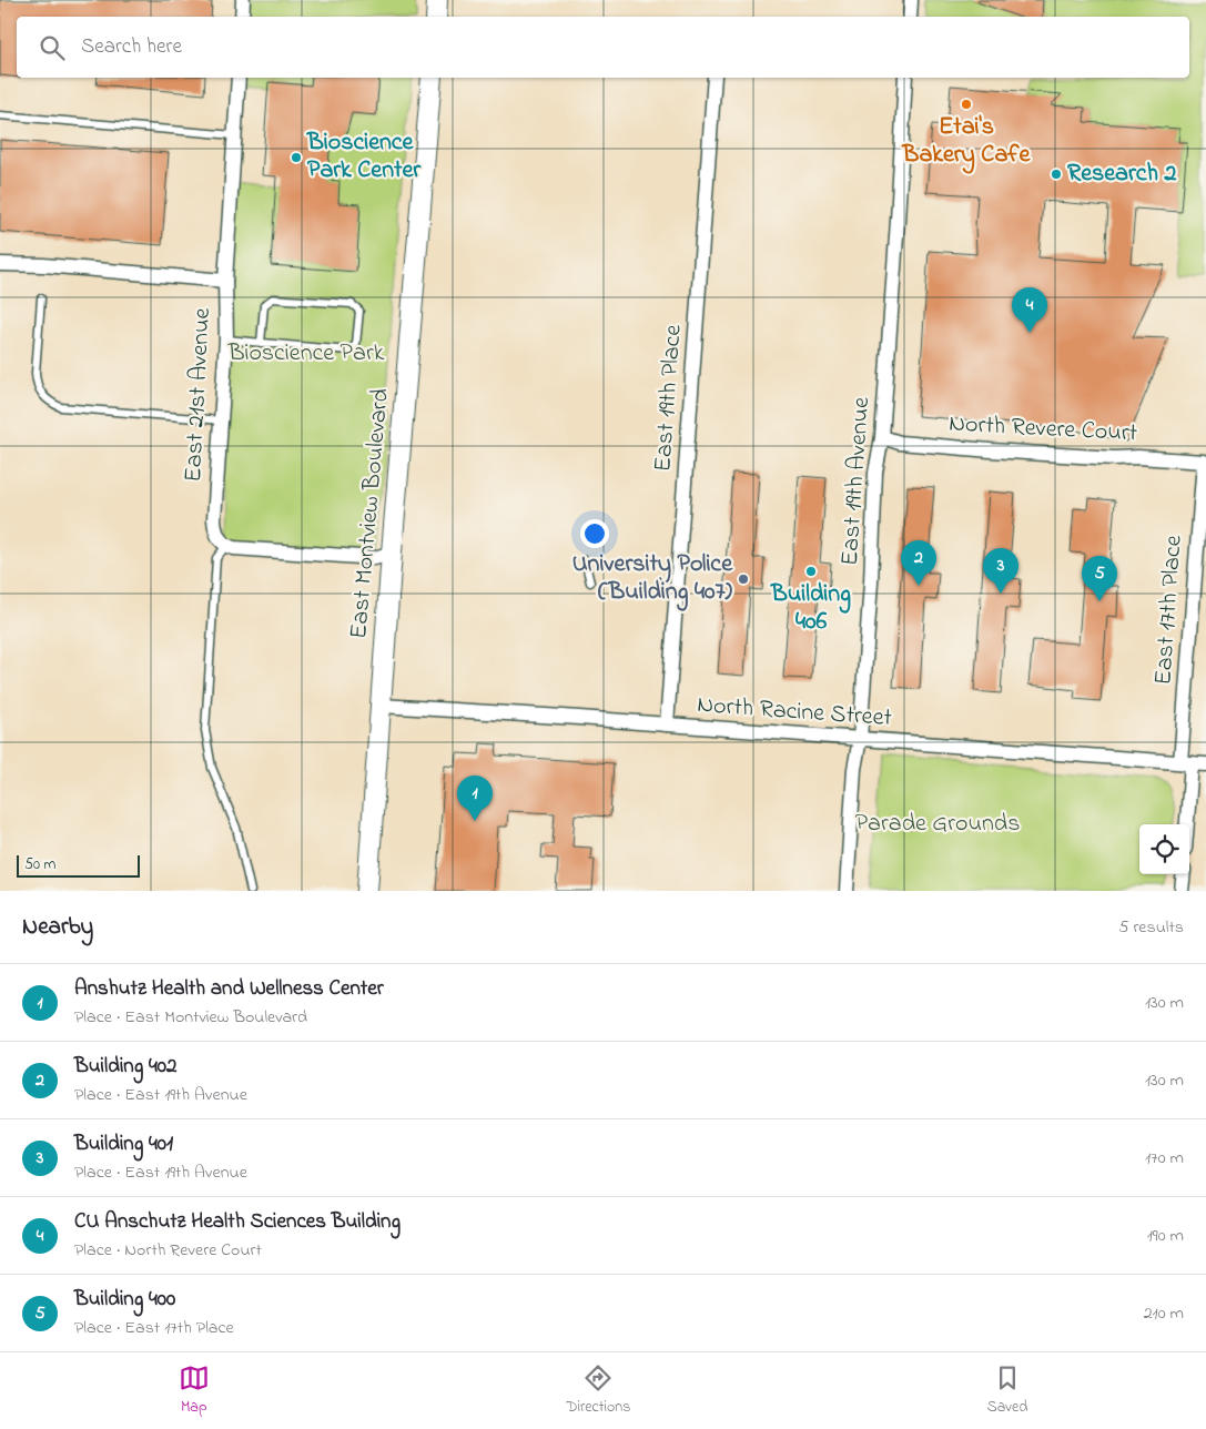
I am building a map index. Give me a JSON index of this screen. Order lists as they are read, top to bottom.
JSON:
{
  "streets": {
    "street": [
      "East 21st Avenue",
      "East 19th Place",
      "North Revere Court",
      "East 19th Avenue",
      "East Montview Boulevard",
      "East 17th Place",
      "North Racine Street"
    ]
  },
  "crossings": [
    ["East 19th Place", "North Racine Street"],
    ["North Revere Court", "East 19th Avenue"],
    ["North Revere Court", "East 17th Place"],
    ["East 19th Avenue", "North Racine Street"],
    ["East Montview Boulevard", "North Racine Street"],
    ["East 17th Place", "North Racine Street"]
  ],
  "parks": ["Bioscience Park", "Parade Grounds"],
  "places": [
    "Etai's Bakery Cafe",
    "Bioscience Park Center",
    "Research 2",
    "Building 406",
    "University Police (Building 407)"
  ],
  "scale_bar": "50 m",
  "page": {
    "search": "Search here",
    "pins": [
      "4",
      "2",
      "3",
      "5",
      "1"
    ],
    "scale": "50 m",
    "heading": ["Nearby", "5 results"],
    "list": [
      {
        "mark": "1",
        "name": "Anshutz Health and Wellness Center",
        "note": "Place · East Montview Boulevard",
        "value": "130 m"
      },
      {
        "mark": "2",
        "name": "Building 402",
        "note": "Place · East 19th Avenue",
        "value": "130 m"
      },
      {
        "mark": "3",
        "name": "Building 401",
        "note": "Place · East 19th Avenue",
        "value": "170 m"
      },
      {
        "mark": "4",
        "name": "CU Anschutz Health Sciences Building",
        "note": "Place · North Revere Court",
        "value": "190 m"
      },
      {
        "mark": "5",
        "name": "Building 400",
        "note": "Place · East 17th Place",
        "value": "210 m"
      }
    ],
    "nav": ["Map", "Directions", "Saved"]
  }
}
